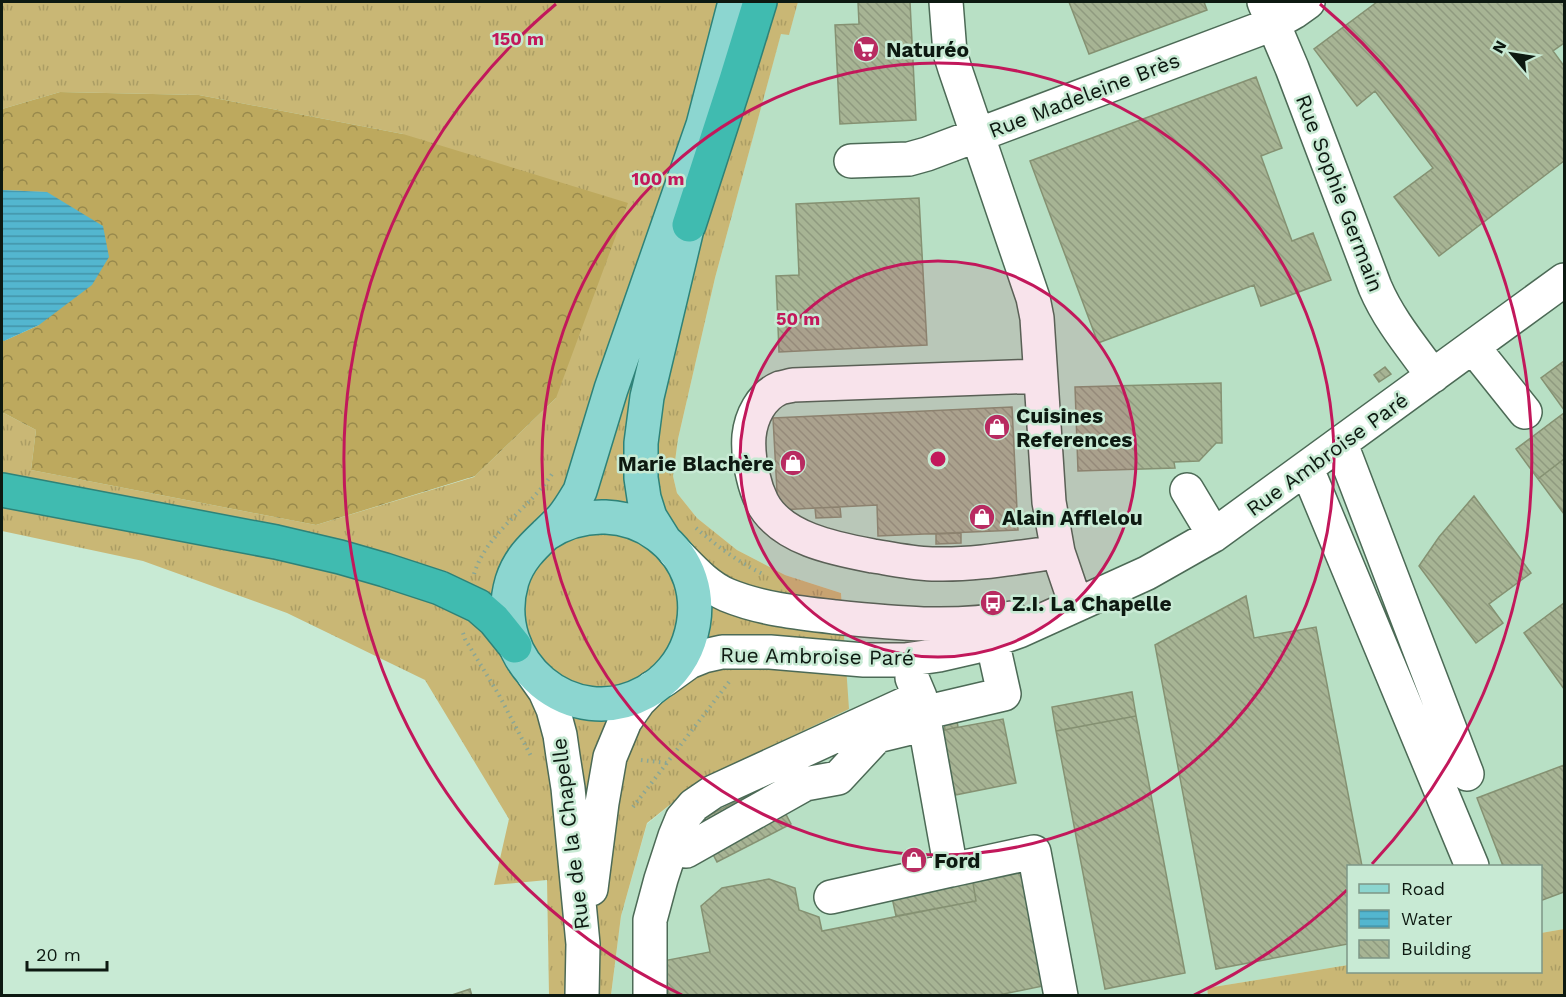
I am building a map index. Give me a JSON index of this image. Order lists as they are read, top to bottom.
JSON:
{
  "streets": {
    "street": [
      "Rue Madeleine Brès",
      "Rue Sophie Germain",
      "Rue Ambroise Paré",
      "Rue de la Chapelle"
    ]
  },
  "crossings": [
    ["Rue Madeleine Brès", "Rue Sophie Germain"],
    ["Rue Sophie Germain", "Rue Ambroise Paré"],
    ["Rue Ambroise Paré", "Rue de la Chapelle"]
  ],
  "places": {
    "supermarket": ["Naturéo"],
    "shop": [
      "Cuisines References",
      "Marie Blachère",
      "Alain Afflelou",
      "Ford"
    ],
    "bus stop": ["Z.I. La Chapelle"]
  },
  "legend": ["Road", "Water", "Building"],
  "scale_bar": "20 m",
  "north": "top left",
  "rings": ["150 m", "100 m", "50 m"]
}
